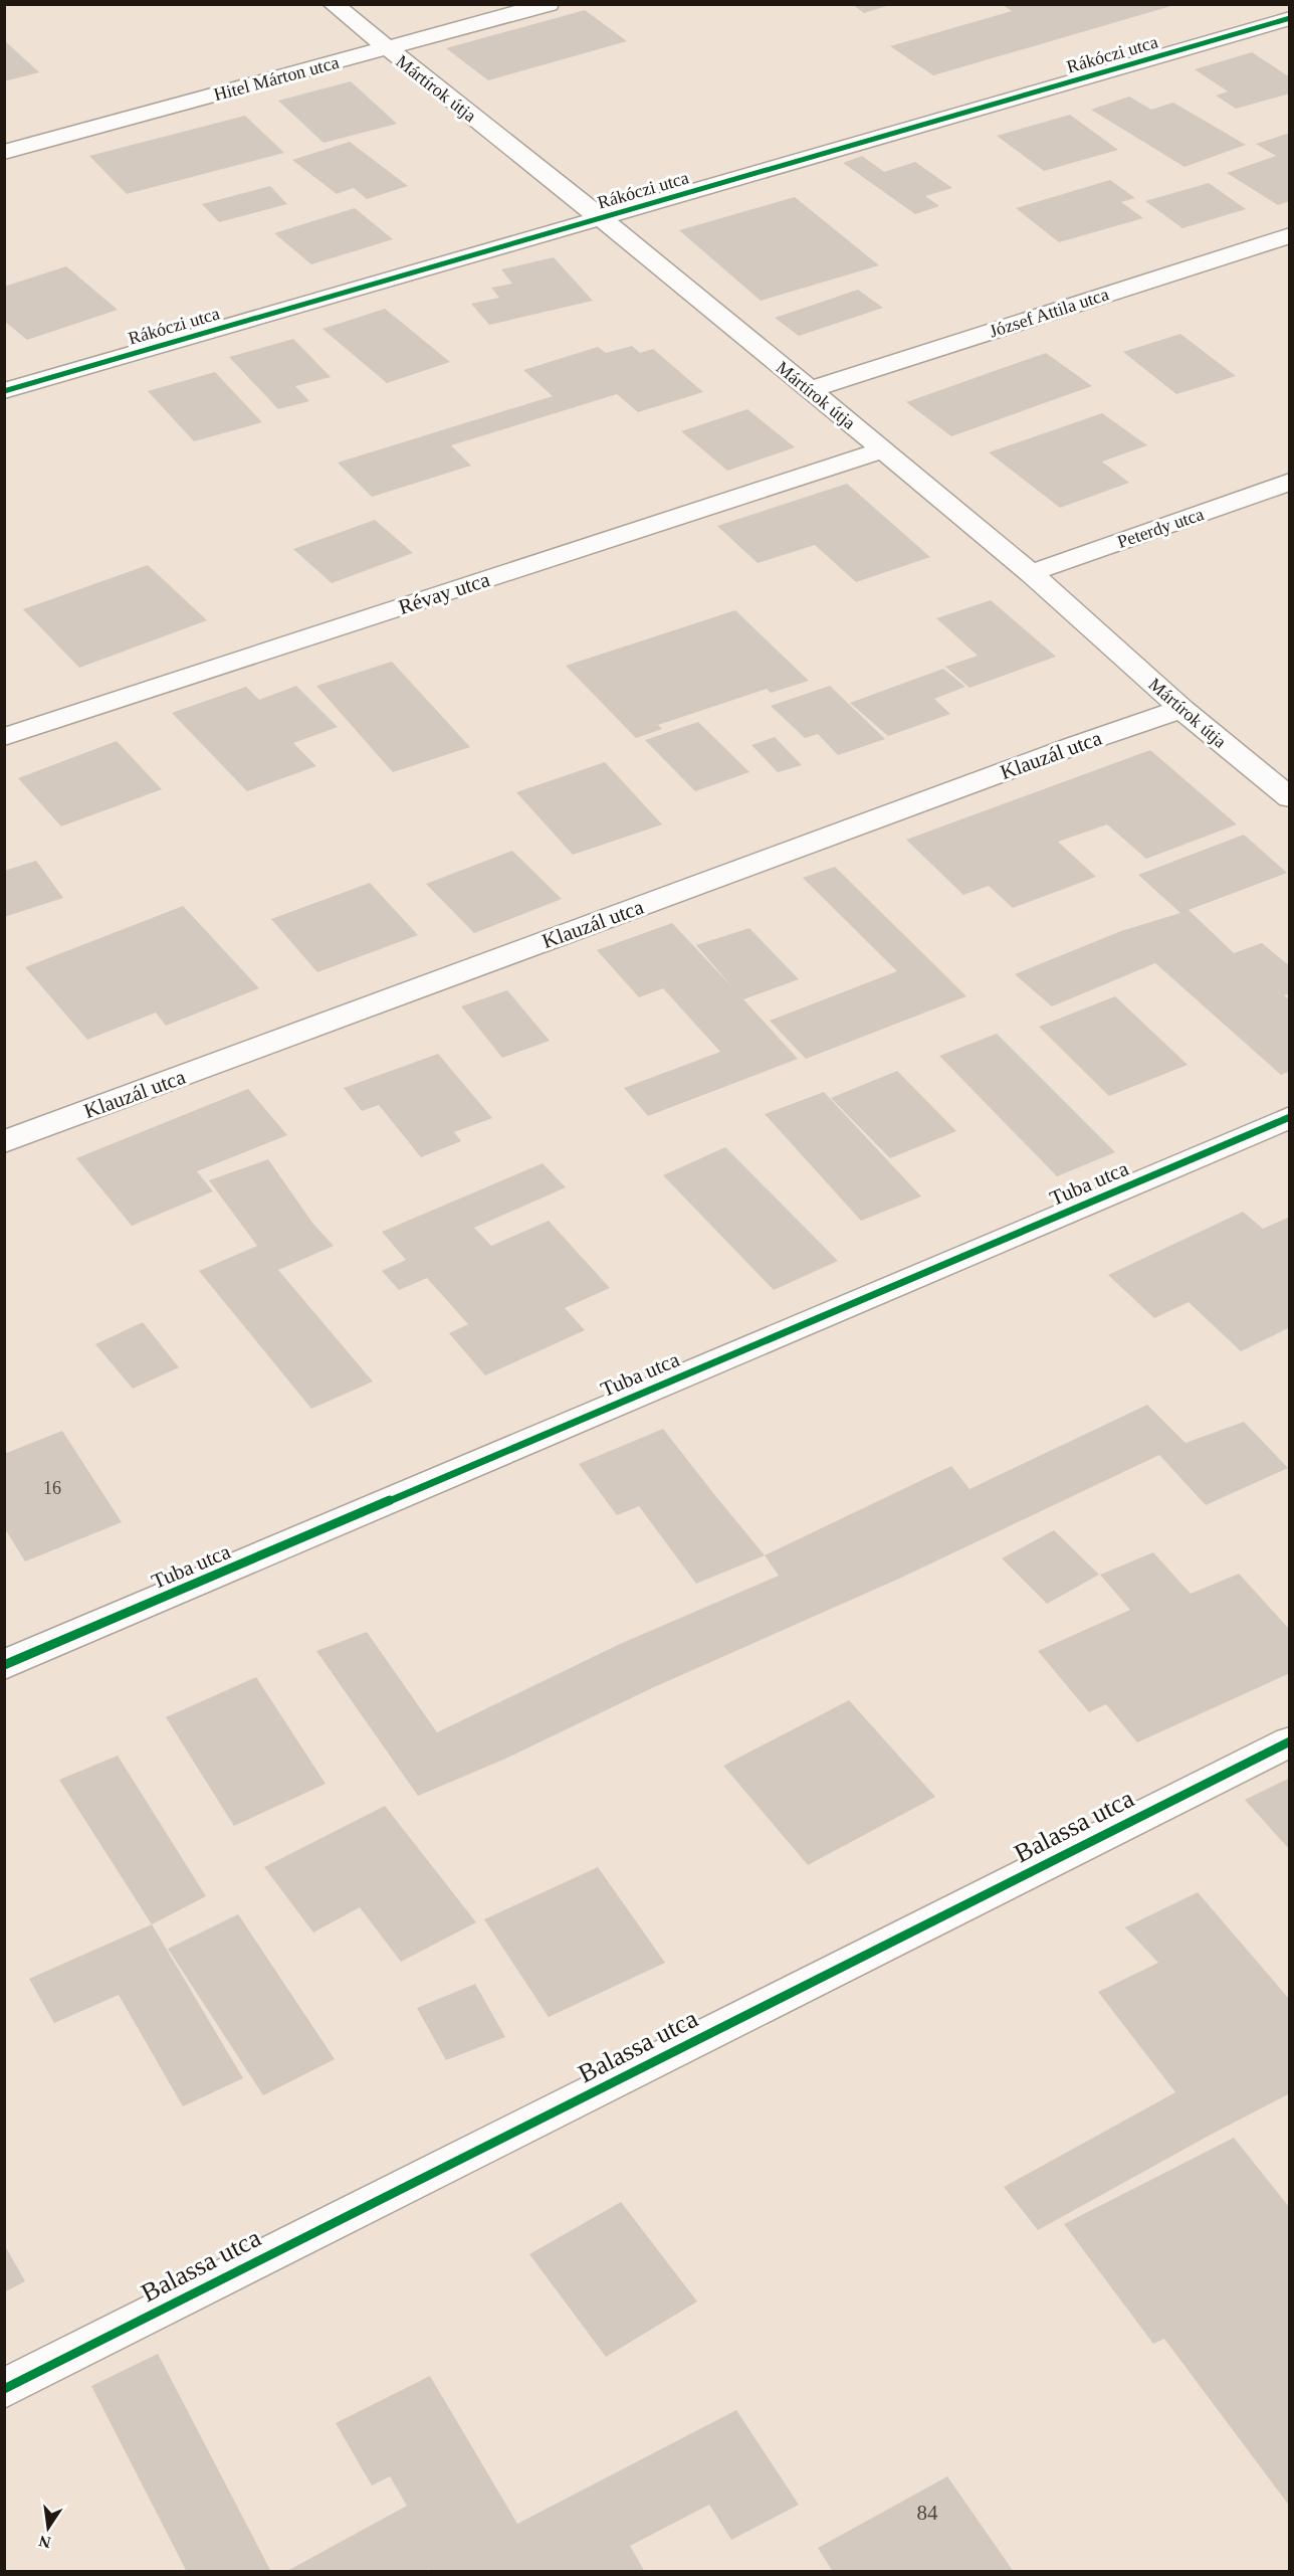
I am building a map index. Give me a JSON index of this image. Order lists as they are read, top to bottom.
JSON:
{
  "streets": {
    "street": [
      "Rákóczi utca",
      "Hitel Márton utca",
      "Mártírok útja",
      "József Attila utca",
      "Peterdy utca",
      "Révay utca",
      "Klauzál utca",
      "Tuba utca",
      "Balassa utca"
    ]
  },
  "crossings": [
    ["Rákóczi utca", "Mártírok útja"],
    ["Hitel Márton utca", "Mártírok útja"],
    ["Mártírok útja", "József Attila utca"],
    ["Mártírok útja", "Peterdy utca"],
    ["Mártírok útja", "Révay utca"],
    ["Mártírok útja", "Klauzál utca"]
  ],
  "house_numbers": ["16", "84"],
  "north": "bottom"
}
